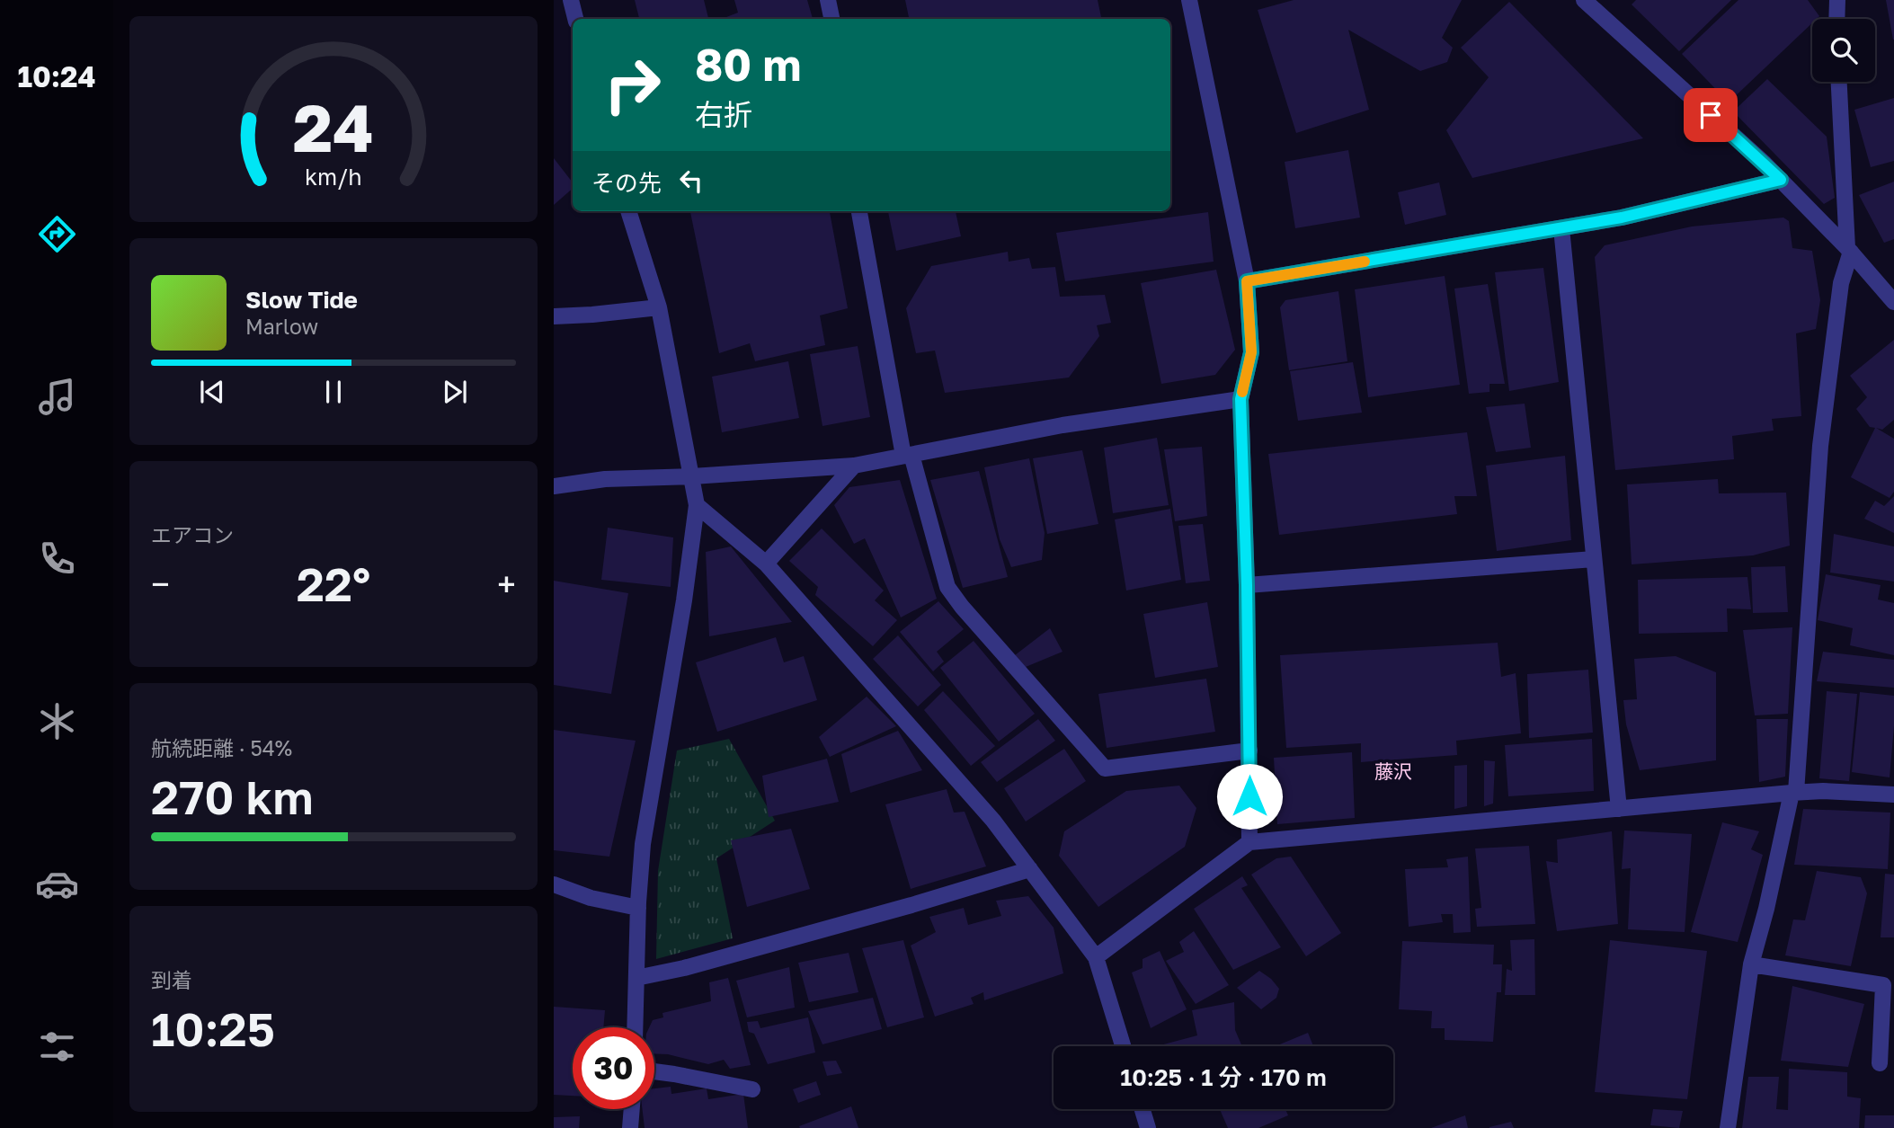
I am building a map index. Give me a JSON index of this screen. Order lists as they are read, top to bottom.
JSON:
{
  "districts": ["藤沢"],
  "page": {
    "tabs": "10:24",
    "turn": ["80 m", "右折"],
    "then": "その先",
    "song": ["Slow Tide", "Marlow"],
    "tile": [
      "エアコン",
      ["航続距離 · 54%", "270 km"],
      ["到着", "10:25"]
    ],
    "heat": ["−", "22°", "+"],
    "limit": "30",
    "trip": "10:25 · 1 分 · 170 m",
    "gauge": ["24", "km/h"]
  }
}
